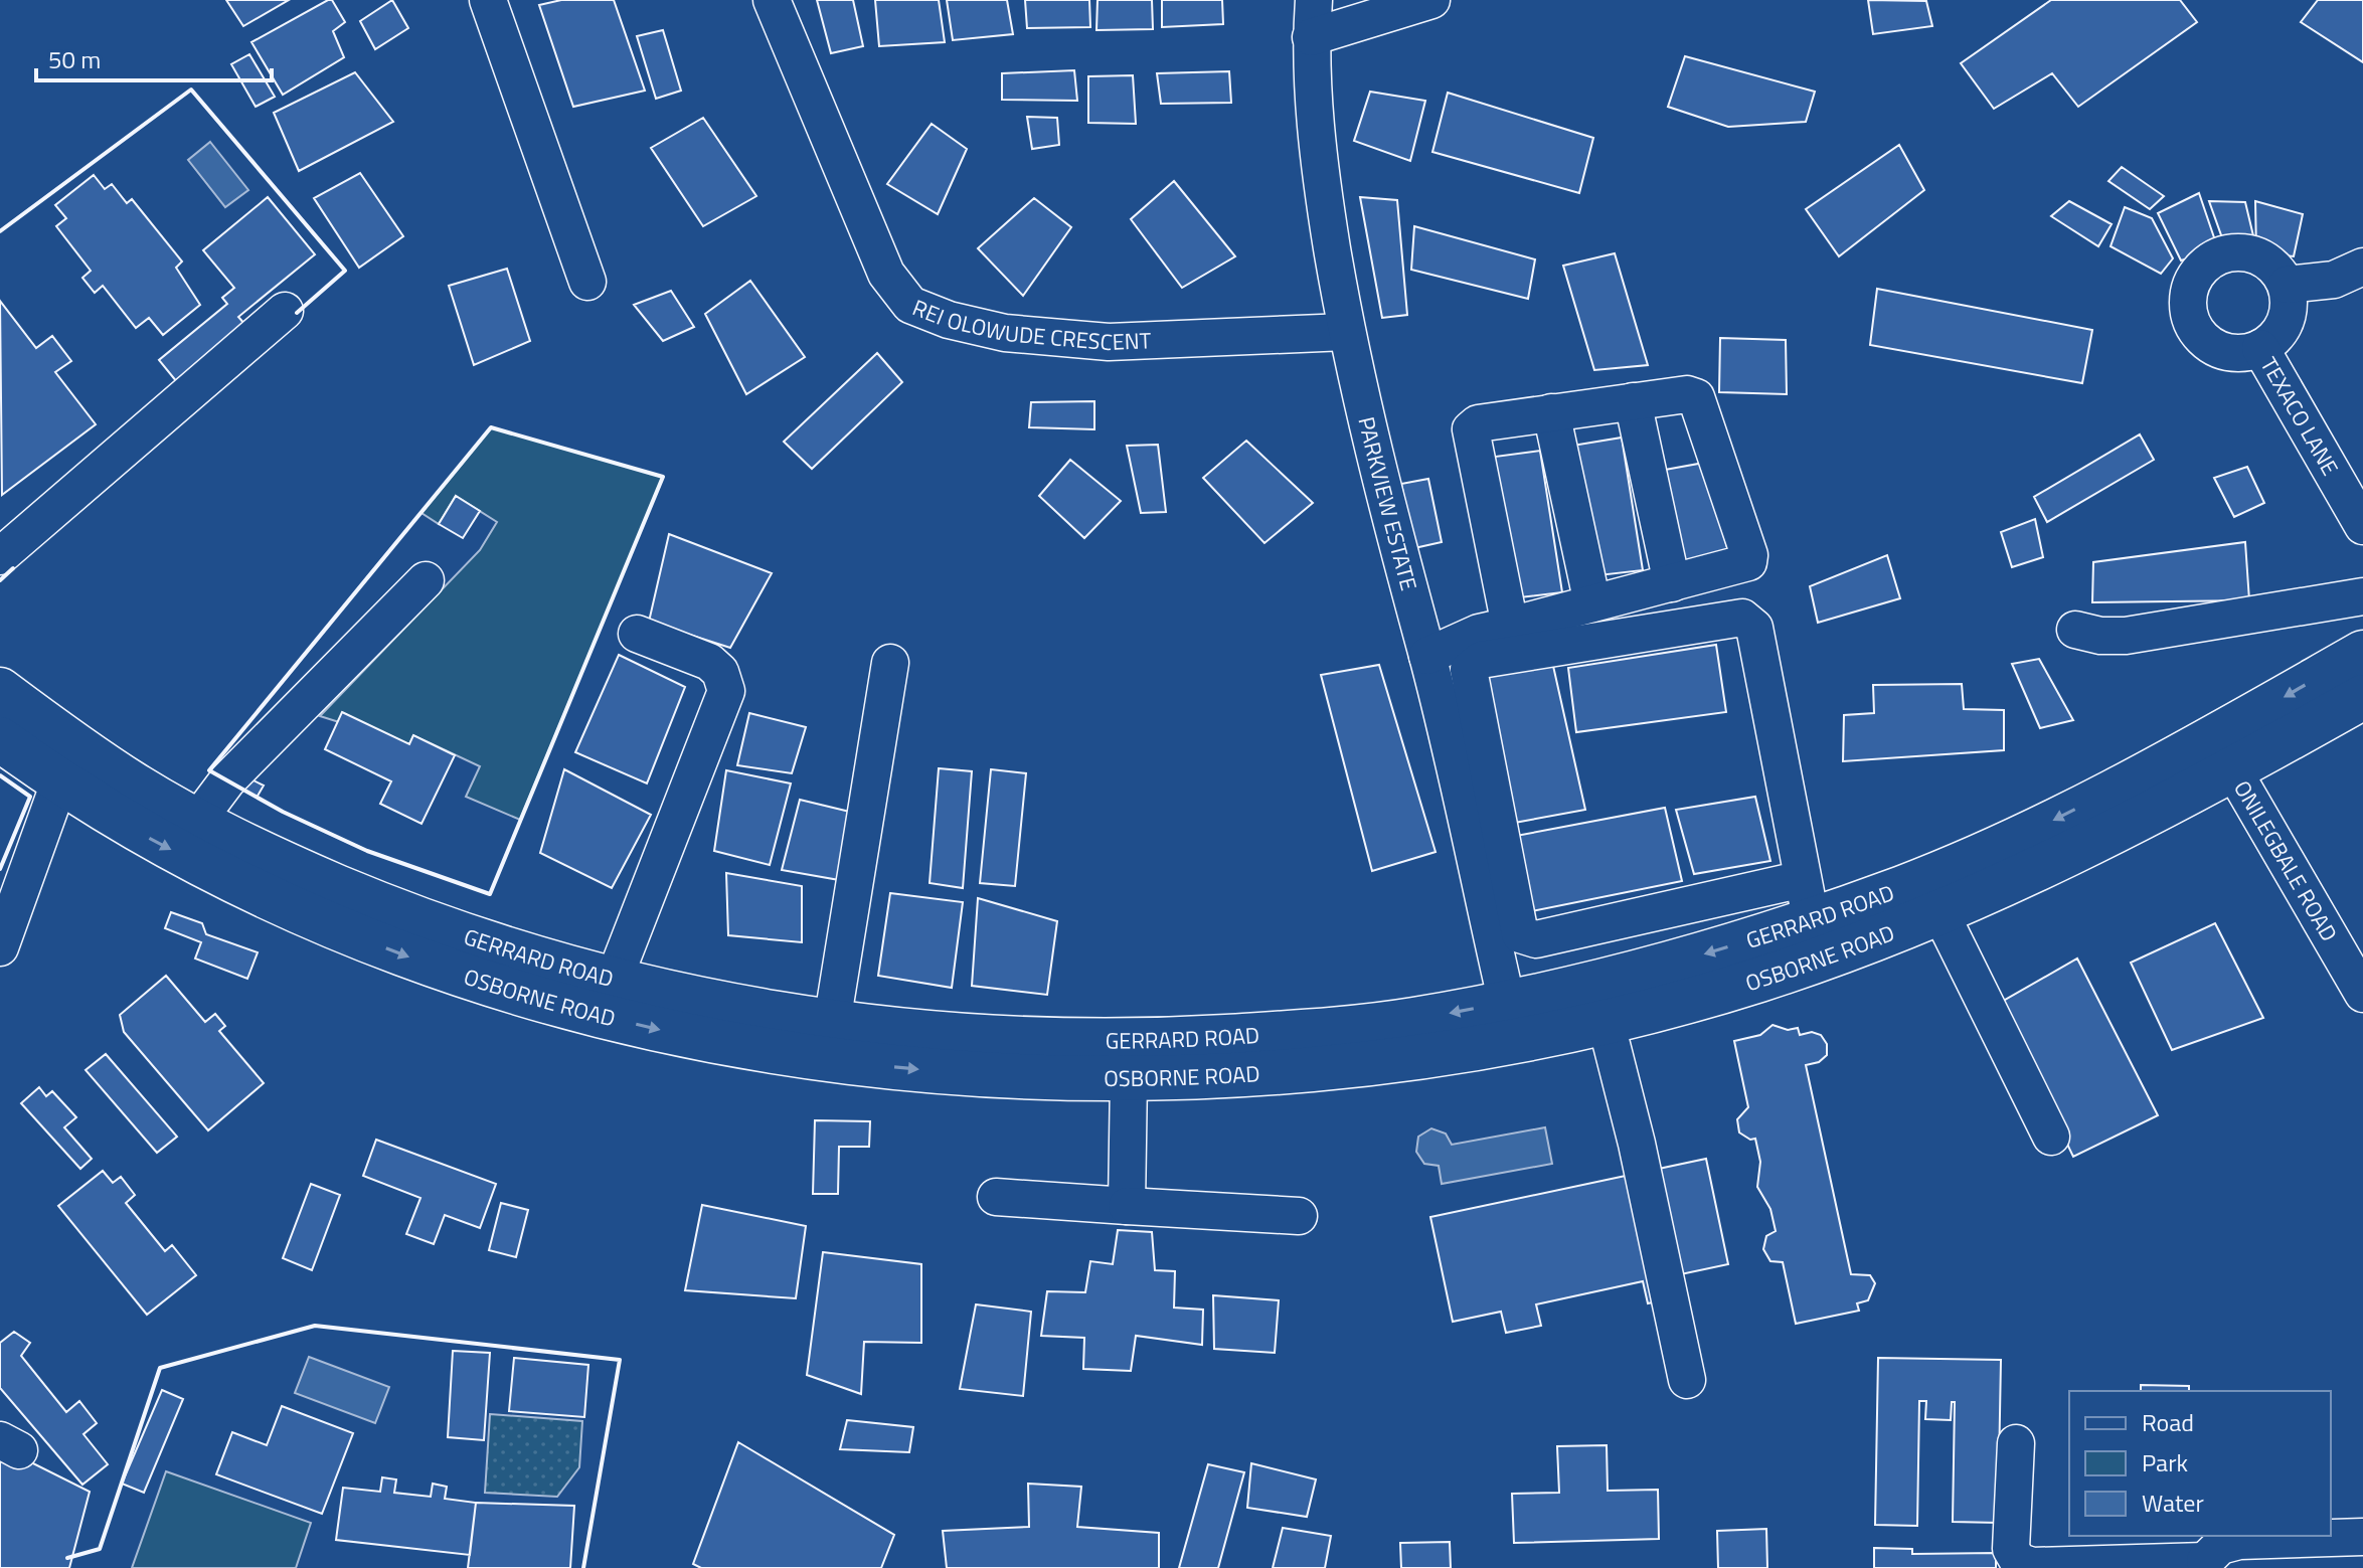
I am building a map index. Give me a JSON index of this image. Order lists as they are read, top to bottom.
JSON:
{
  "streets": {
    "main road": ["GERRARD ROAD", "OSBORNE ROAD"],
    "street": [
      "REI OLOWUDE CRESCENT",
      "TEXACO LANE",
      "PARKVIEW ESTATE",
      "ONILEGBALE ROAD"
    ]
  },
  "crossings": [
    ["REI OLOWUDE CRESCENT", "PARKVIEW ESTATE"],
    ["PARKVIEW ESTATE", "GERRARD ROAD"],
    ["ONILEGBALE ROAD", "OSBORNE ROAD"]
  ],
  "one_way": ["GERRARD ROAD", "OSBORNE ROAD"],
  "legend": ["Road", "Park", "Water"],
  "scale_bar": "50 m"
}
